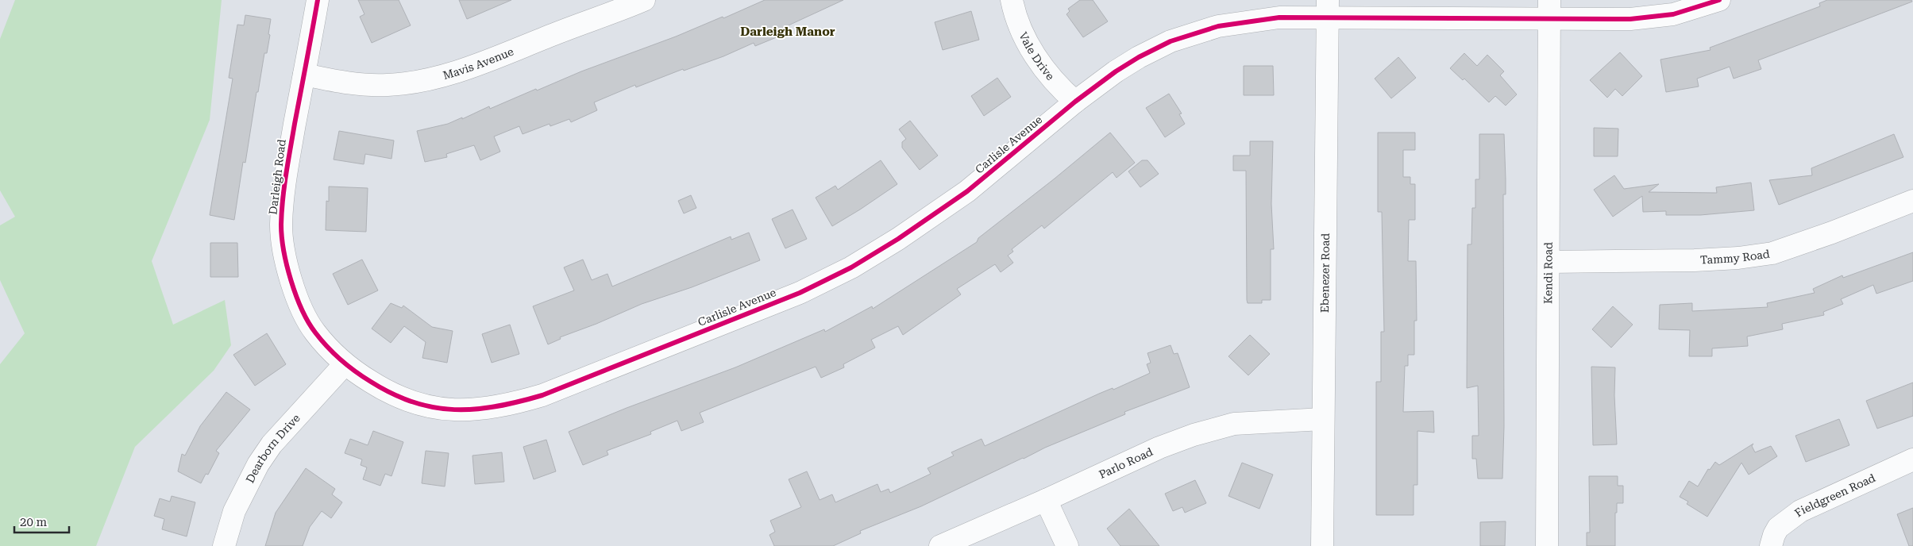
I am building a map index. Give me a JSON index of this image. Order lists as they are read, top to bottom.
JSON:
{
  "streets": {
    "street": [
      "Vale Drive",
      "Mavis Avenue",
      "Carlisle Avenue",
      "Darleigh Road",
      "Tammy Road",
      "Ebenezer Road",
      "Kendi Road",
      "Dearborn Drive",
      "Parlo Road",
      "Fieldgreen Road"
    ]
  },
  "crossings": [
    ["Vale Drive", "Carlisle Avenue"],
    ["Mavis Avenue", "Darleigh Road"],
    ["Carlisle Avenue", "Darleigh Road"],
    ["Carlisle Avenue", "Ebenezer Road"],
    ["Carlisle Avenue", "Kendi Road"],
    ["Carlisle Avenue", "Dearborn Drive"],
    ["Darleigh Road", "Dearborn Drive"],
    ["Tammy Road", "Kendi Road"],
    ["Ebenezer Road", "Parlo Road"]
  ],
  "districts": ["Darleigh Manor"],
  "scale_bar": "20 m"
}
